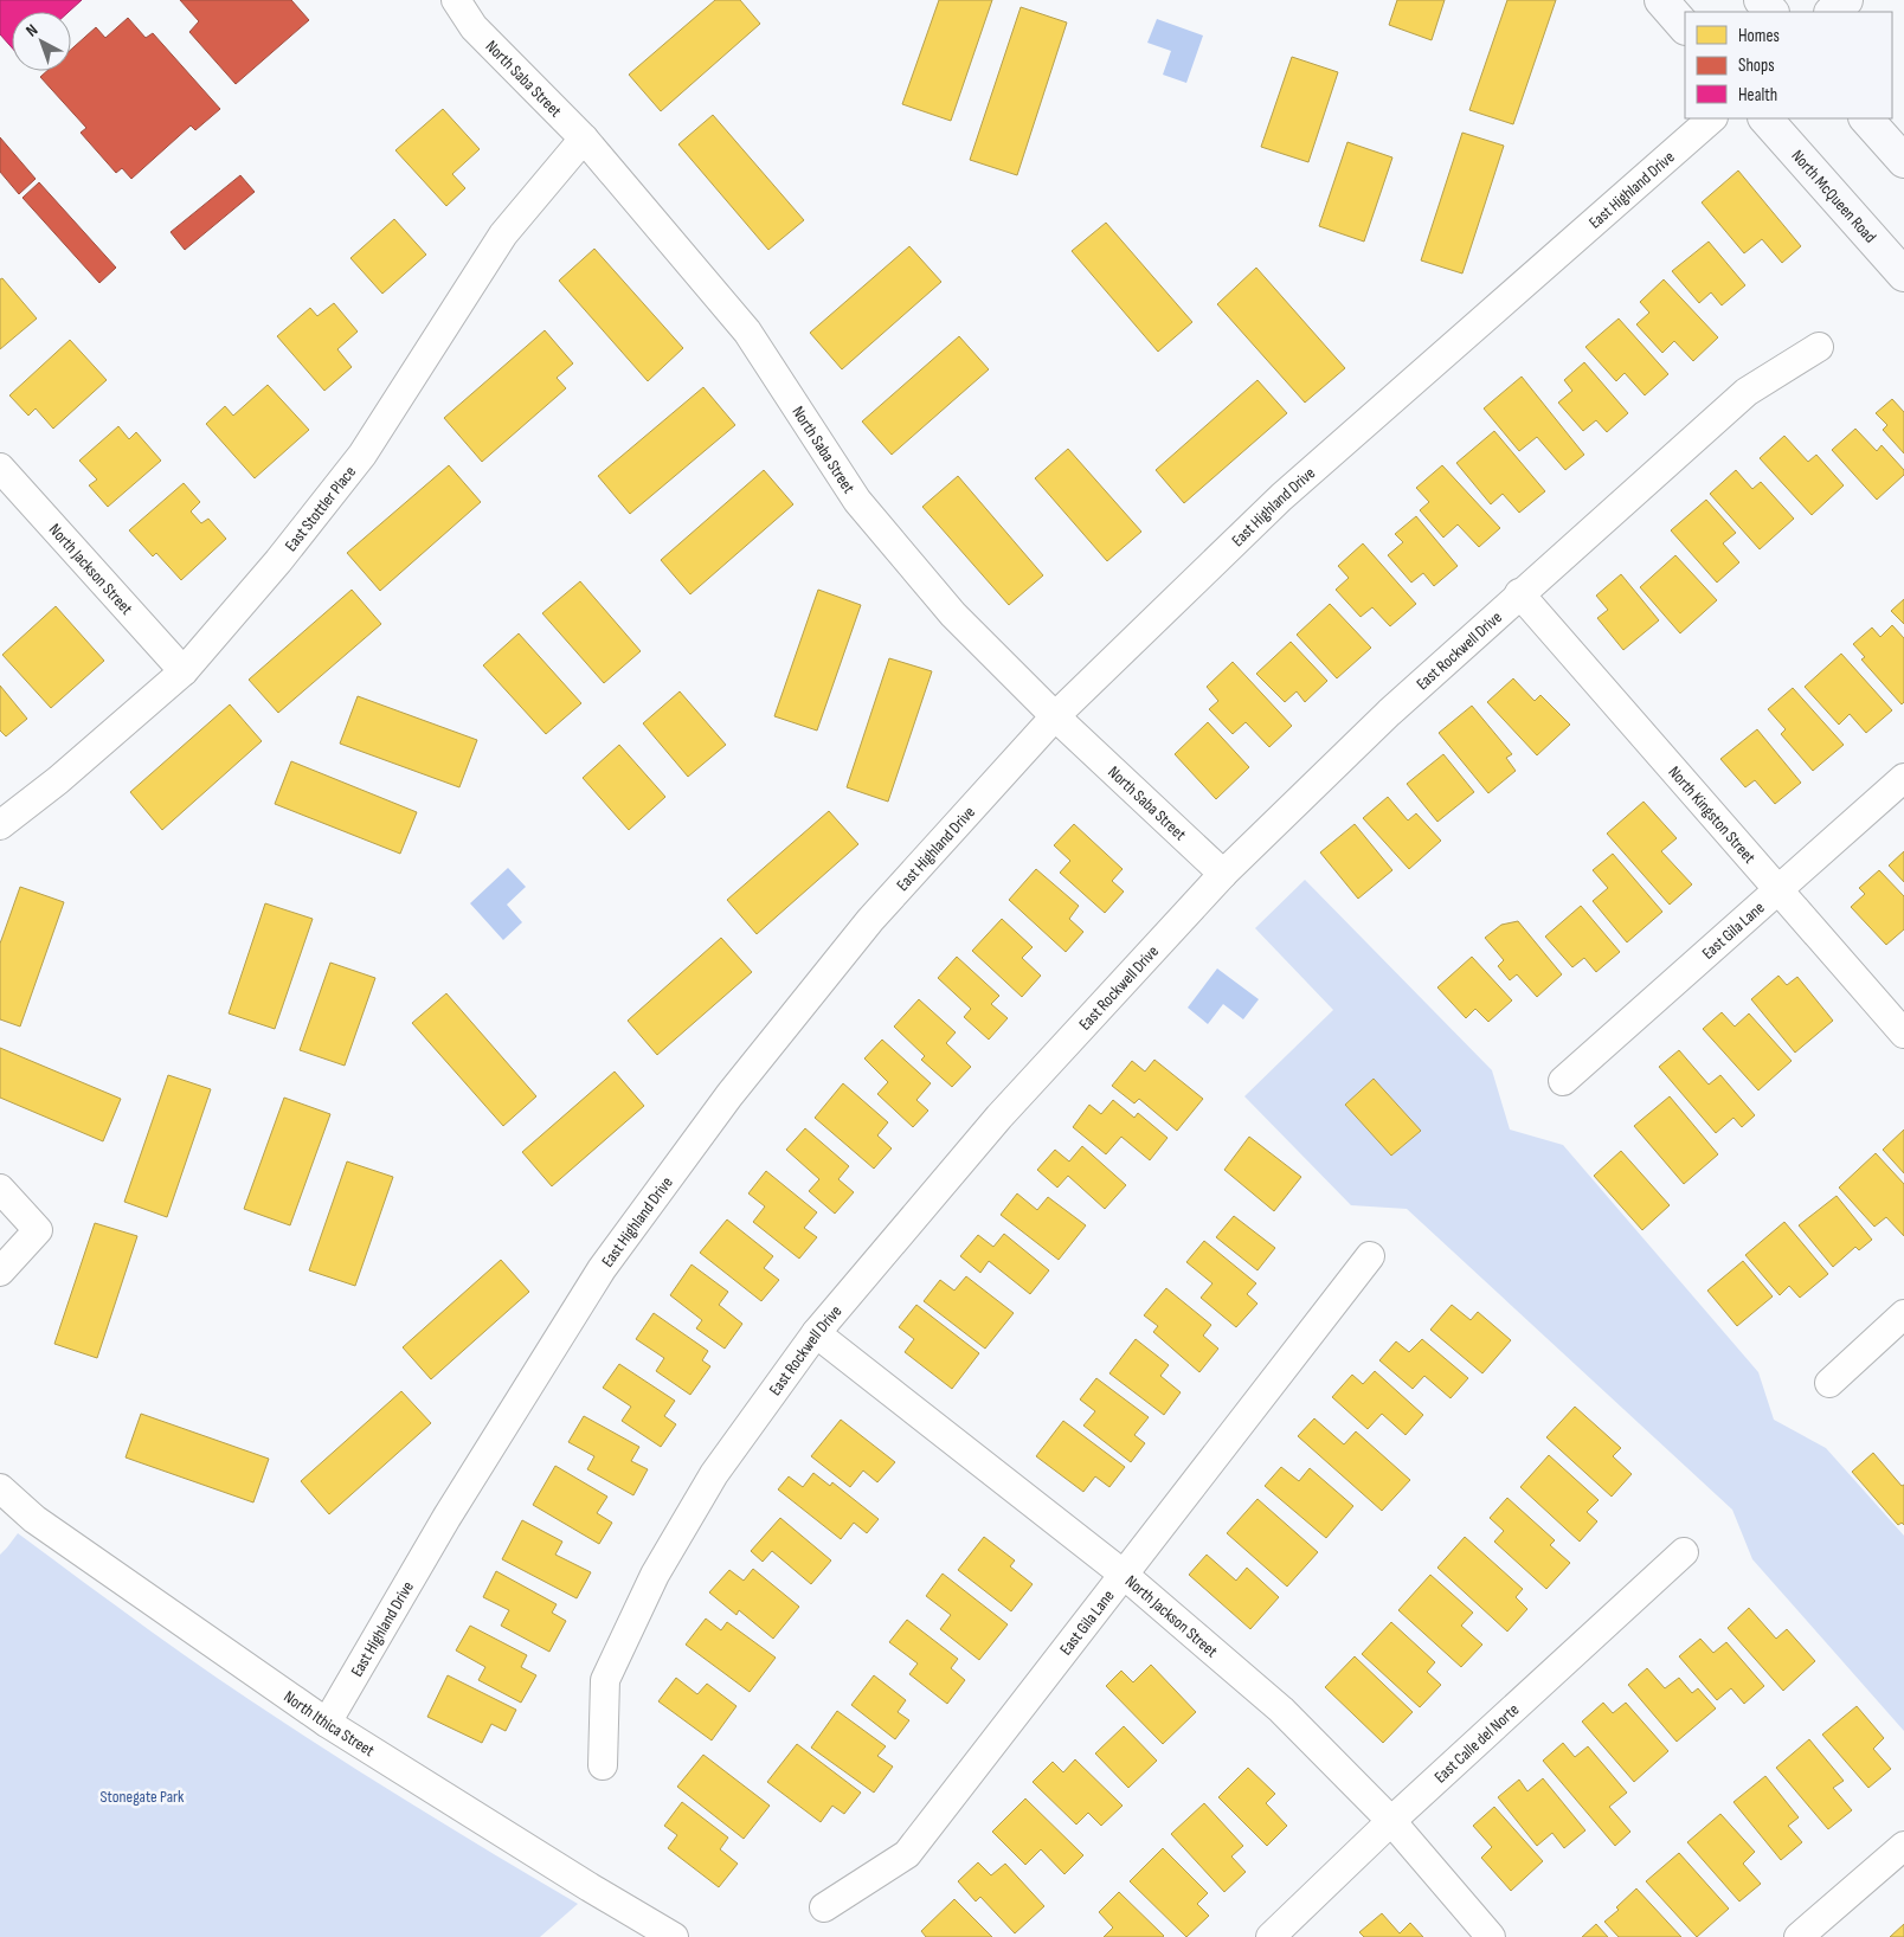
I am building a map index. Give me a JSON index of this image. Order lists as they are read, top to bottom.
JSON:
{
  "streets": {
    "main road": ["North McQueen Road"],
    "street": [
      "North Saba Street",
      "East Highland Drive",
      "East Stottler Place",
      "North Jackson Street",
      "East Rockwell Drive",
      "North Kingston Street",
      "East Gila Lane",
      "North Ithica Street",
      "East Calle del Norte"
    ]
  },
  "crossings": [
    ["North Saba Street", "East Highland Drive"],
    ["North Saba Street", "East Stottler Place"],
    ["North Saba Street", "East Rockwell Drive"],
    ["East Highland Drive", "North Ithica Street"],
    ["East Stottler Place", "North Jackson Street"],
    ["North Jackson Street", "East Rockwell Drive"],
    ["North Jackson Street", "East Gila Lane"],
    ["North Jackson Street", "East Calle del Norte"],
    ["East Rockwell Drive", "North Kingston Street"],
    ["North Kingston Street", "East Gila Lane"]
  ],
  "parks": ["Stonegate Park"],
  "legend": ["Homes", "Shops", "Health"],
  "north": "top left"
}
